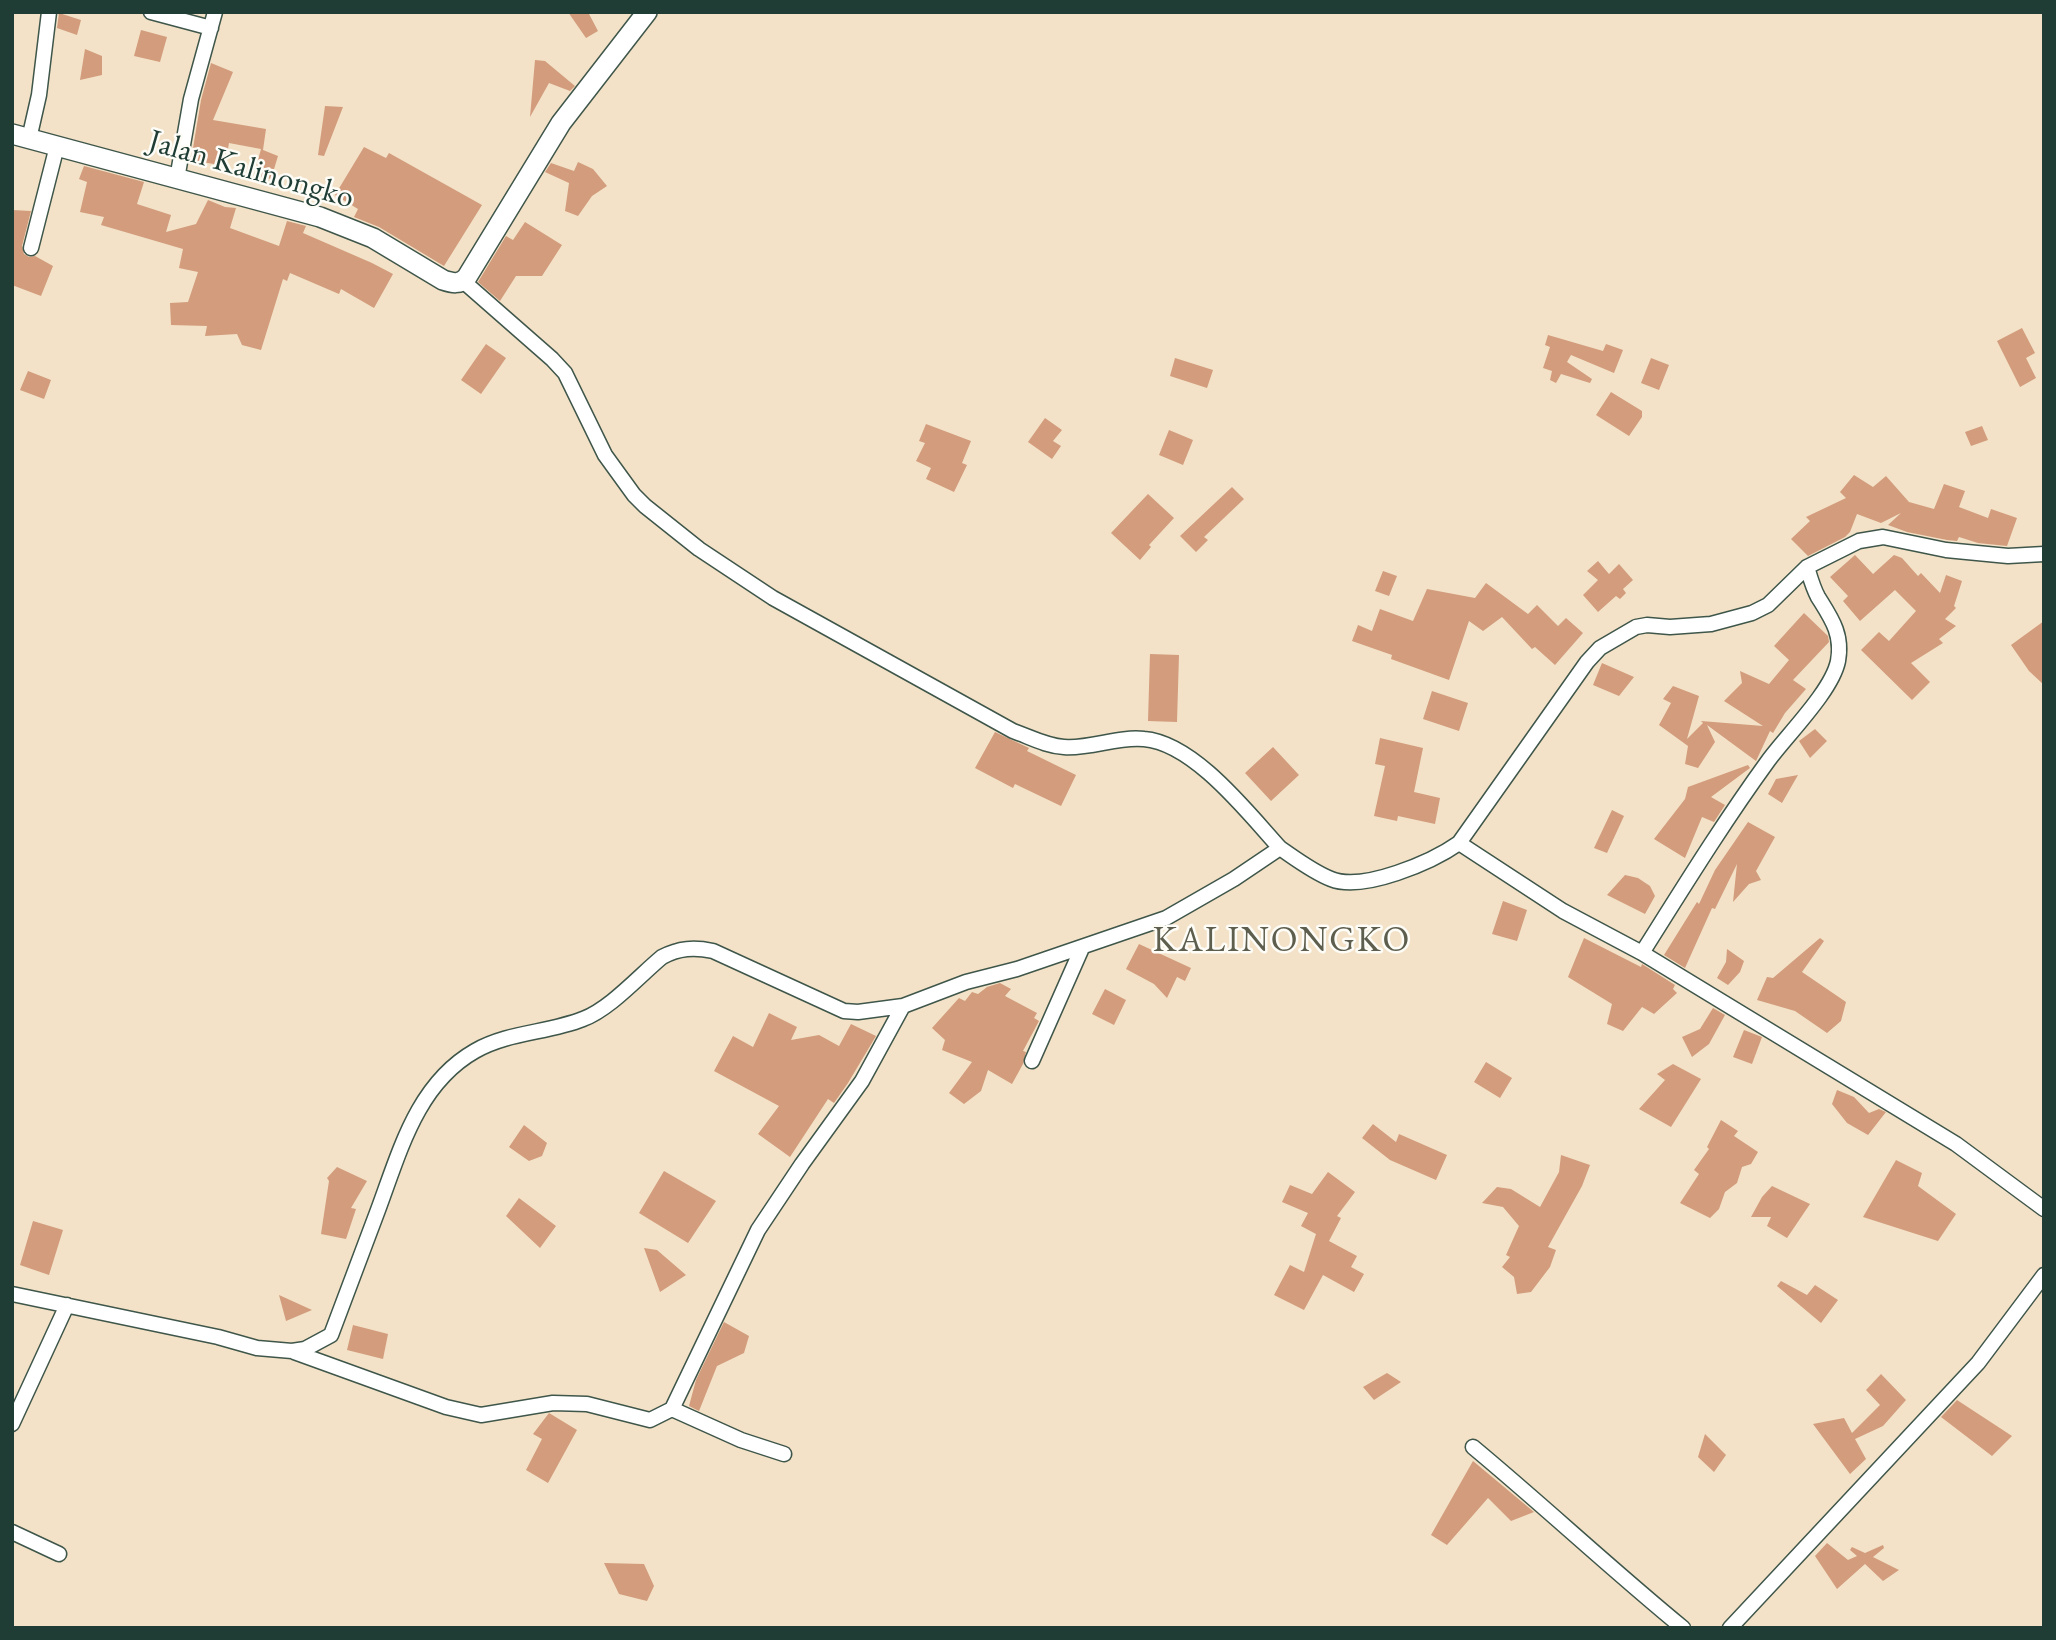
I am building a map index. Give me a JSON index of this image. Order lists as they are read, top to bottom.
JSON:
{
  "streets": {
    "street": ["Jalan Kalinongko"]
  },
  "districts": ["KALINONGKO"]
}
